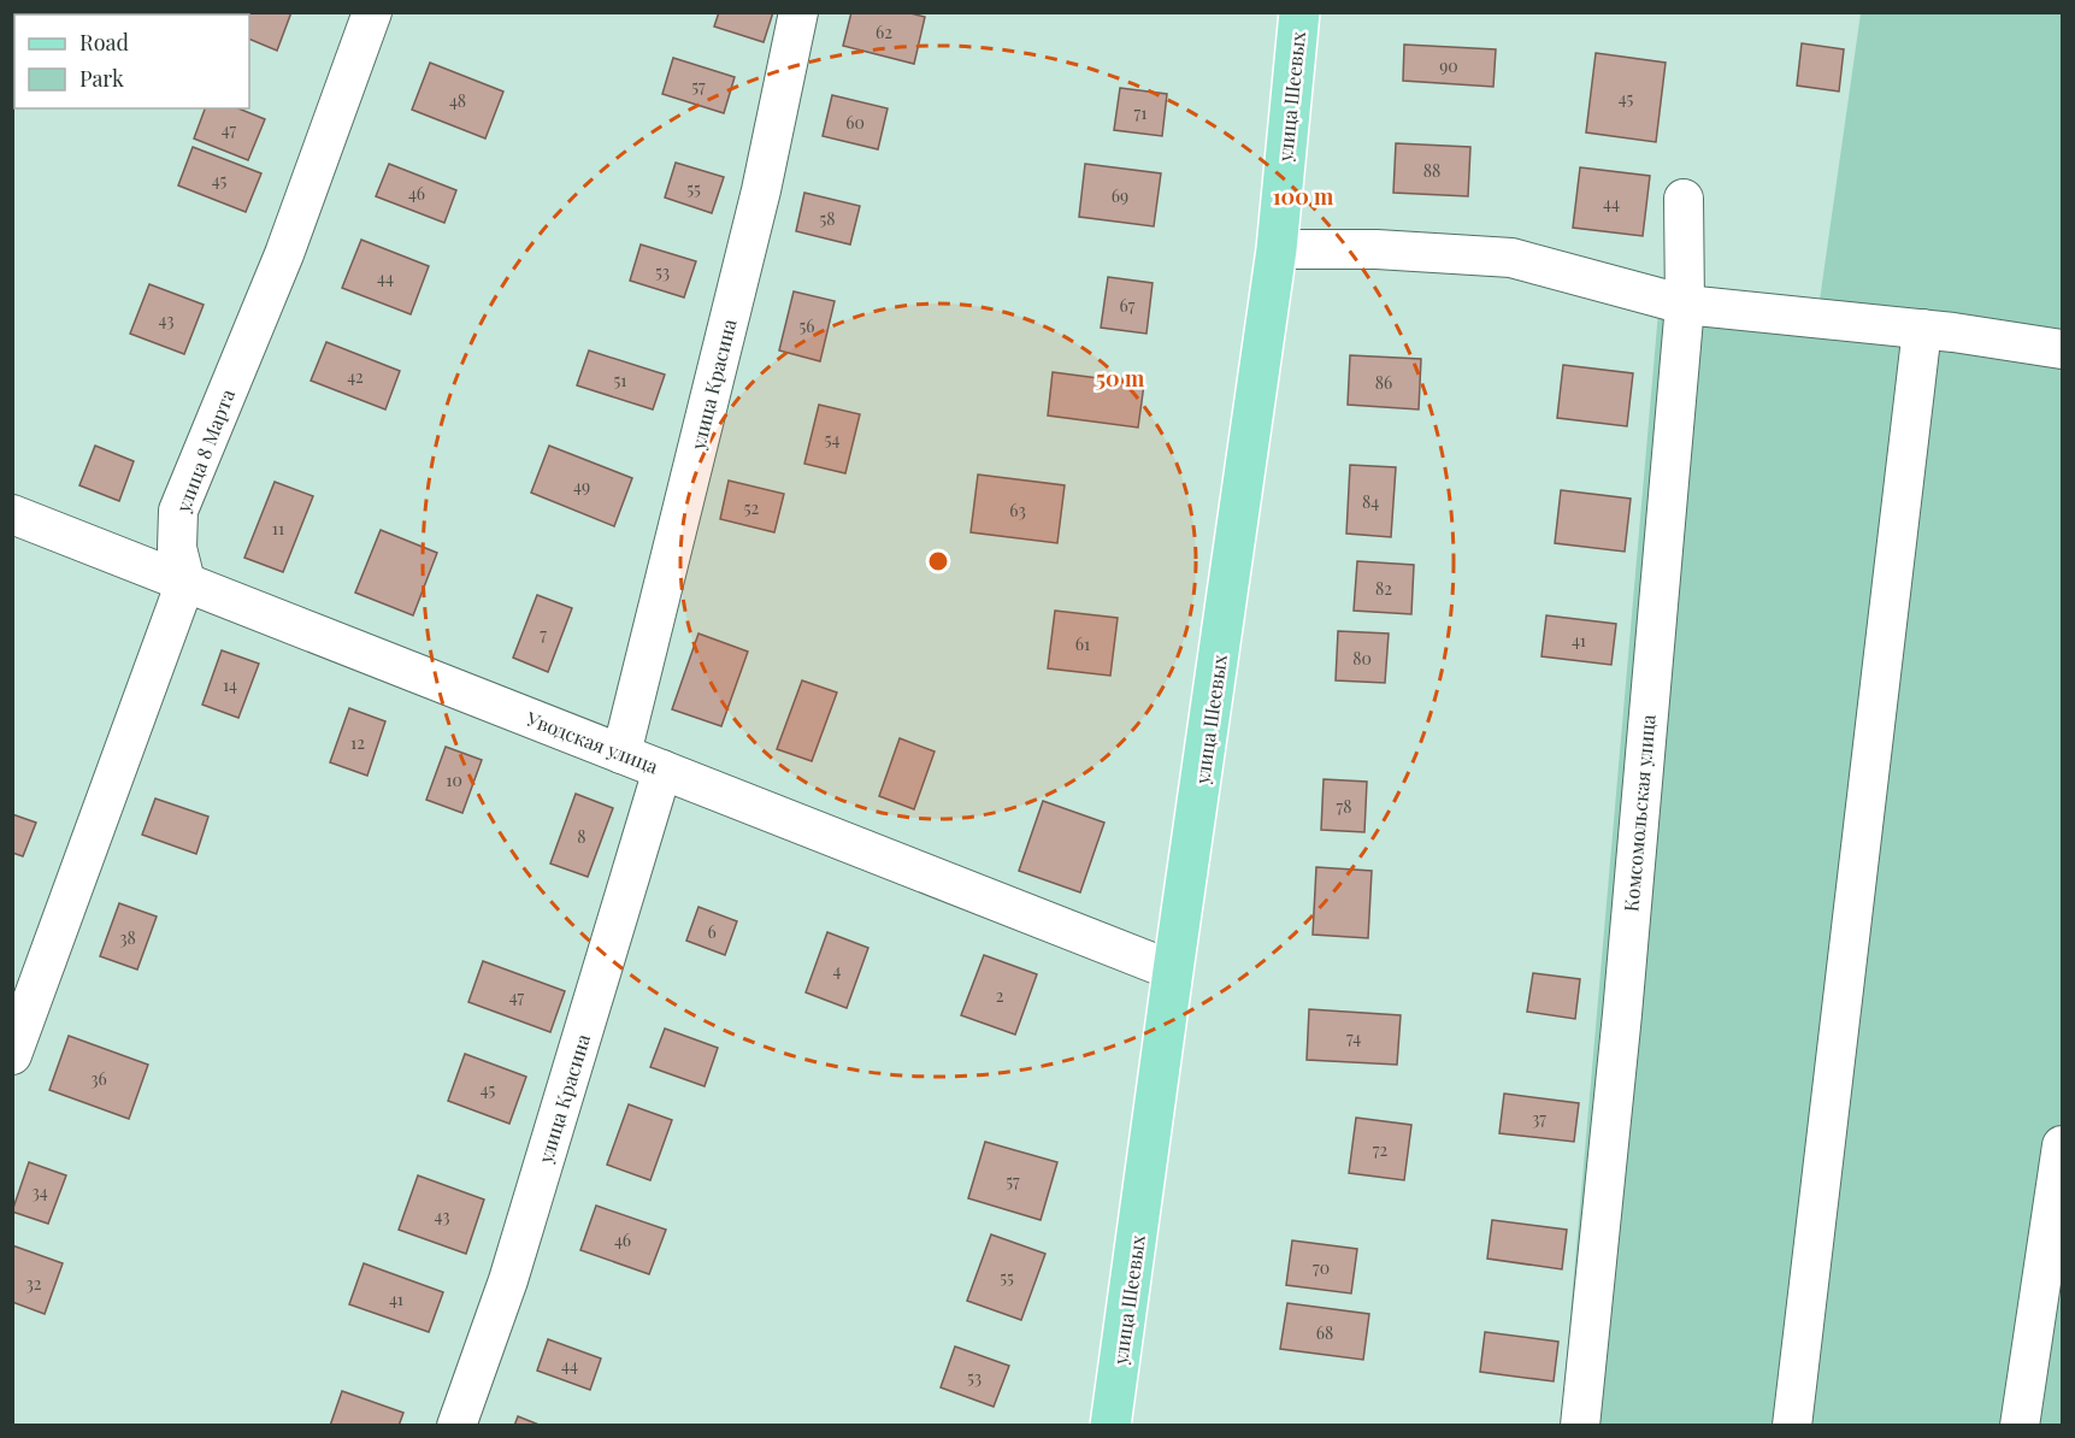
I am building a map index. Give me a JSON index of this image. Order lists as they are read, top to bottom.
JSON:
{
  "streets": {
    "main road": ["улица Шеевых"],
    "street": [
      "улица Красина",
      "улица 8 Марта",
      "Уводская улица",
      "Комсомольская улица"
    ]
  },
  "crossings": [
    ["улица Шеевых", "Уводская улица"],
    ["улица Красина", "Уводская улица"],
    ["улица 8 Марта", "Уводская улица"]
  ],
  "house_numbers": [
    "62",
    "90",
    "57",
    "45",
    "48",
    "71",
    "60",
    "47",
    "88",
    "45",
    "55",
    "46",
    "69",
    "44",
    "58",
    "53",
    "44",
    "67",
    "43",
    "56",
    "42",
    "51",
    "86",
    "54",
    "49",
    "84",
    "52",
    "63",
    "11",
    "82",
    "7",
    "41",
    "61",
    "80",
    "14",
    "12",
    "10",
    "78",
    "8",
    "6",
    "38",
    "4",
    "2",
    "47",
    "74",
    "36",
    "45",
    "37",
    "72",
    "57",
    "34",
    "43",
    "46",
    "70",
    "55",
    "32",
    "41",
    "68",
    "44",
    "53"
  ],
  "legend": ["Road", "Park"],
  "rings": ["100 m", "50 m"]
}
